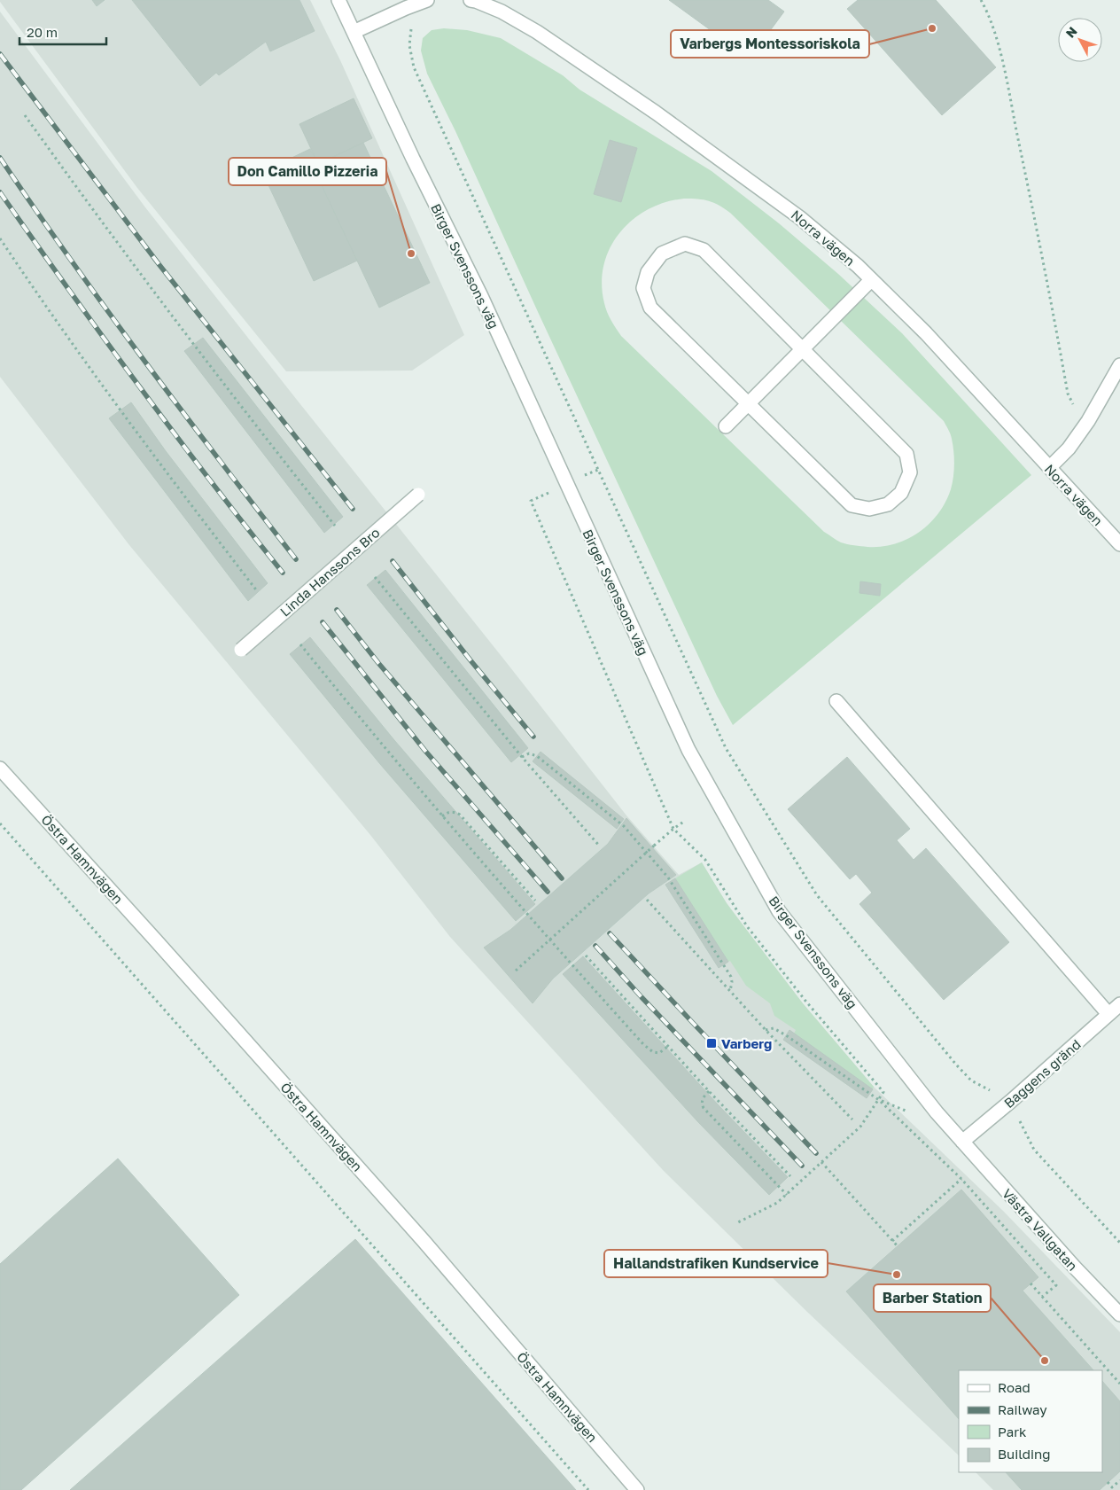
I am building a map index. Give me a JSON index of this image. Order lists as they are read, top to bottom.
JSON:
{
  "streets": {
    "street": [
      "Norra vägen",
      "Birger Svenssons väg",
      "Linda Hanssons Bro",
      "Östra Hamnvägen",
      "Baggens gränd",
      "Västra Vallgatan"
    ]
  },
  "crossings": [
    ["Birger Svenssons väg", "Baggens gränd"],
    ["Birger Svenssons väg", "Västra Vallgatan"],
    ["Baggens gränd", "Västra Vallgatan"]
  ],
  "places": {
    "other": [
      "Varbergs Montessoriskola",
      "Don Camillo Pizzeria",
      "Hallandstrafiken Kundservice",
      "Barber Station"
    ],
    "transit": ["Varberg"]
  },
  "legend": [
    "Road",
    "Railway",
    "Park",
    "Building"
  ],
  "scale_bar": "20 m",
  "north": "top left"
}
